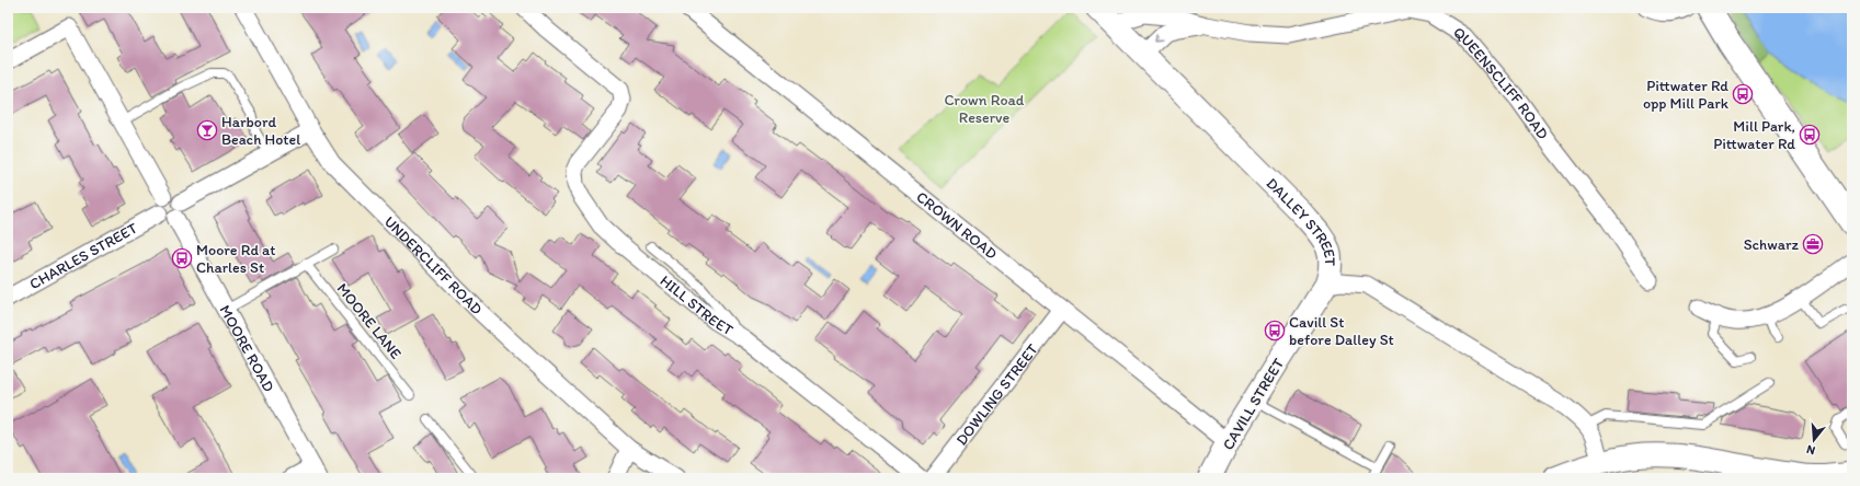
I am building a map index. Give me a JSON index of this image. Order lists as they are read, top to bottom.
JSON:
{
  "streets": {
    "main road": ["DALLEY STREET", "CAVILL STREET"],
    "street": [
      "QUEENSCLIFF ROAD",
      "CROWN ROAD",
      "CHARLES STREET",
      "UNDERCLIFF ROAD",
      "HILL STREET",
      "MOORE ROAD",
      "DOWLING STREET"
    ],
    "lane": ["MOORE LANE"]
  },
  "crossings": [
    ["QUEENSCLIFF ROAD", "DALLEY STREET"],
    ["DALLEY STREET", "CAVILL STREET"],
    ["CROWN ROAD", "DOWLING STREET"],
    ["CROWN ROAD", "CAVILL STREET"]
  ],
  "parks": ["Crown Road Reserve"],
  "places": {
    "bus stop": [
      "Pittwater Rd opp Mill Park",
      "Mill Park, Pittwater Rd",
      "Moore Rd at Charles St",
      "Cavill St before Dalley St"
    ],
    "bar": ["Harbord Beach Hotel"],
    "office": ["Schwarz"]
  },
  "north": "bottom"
}
